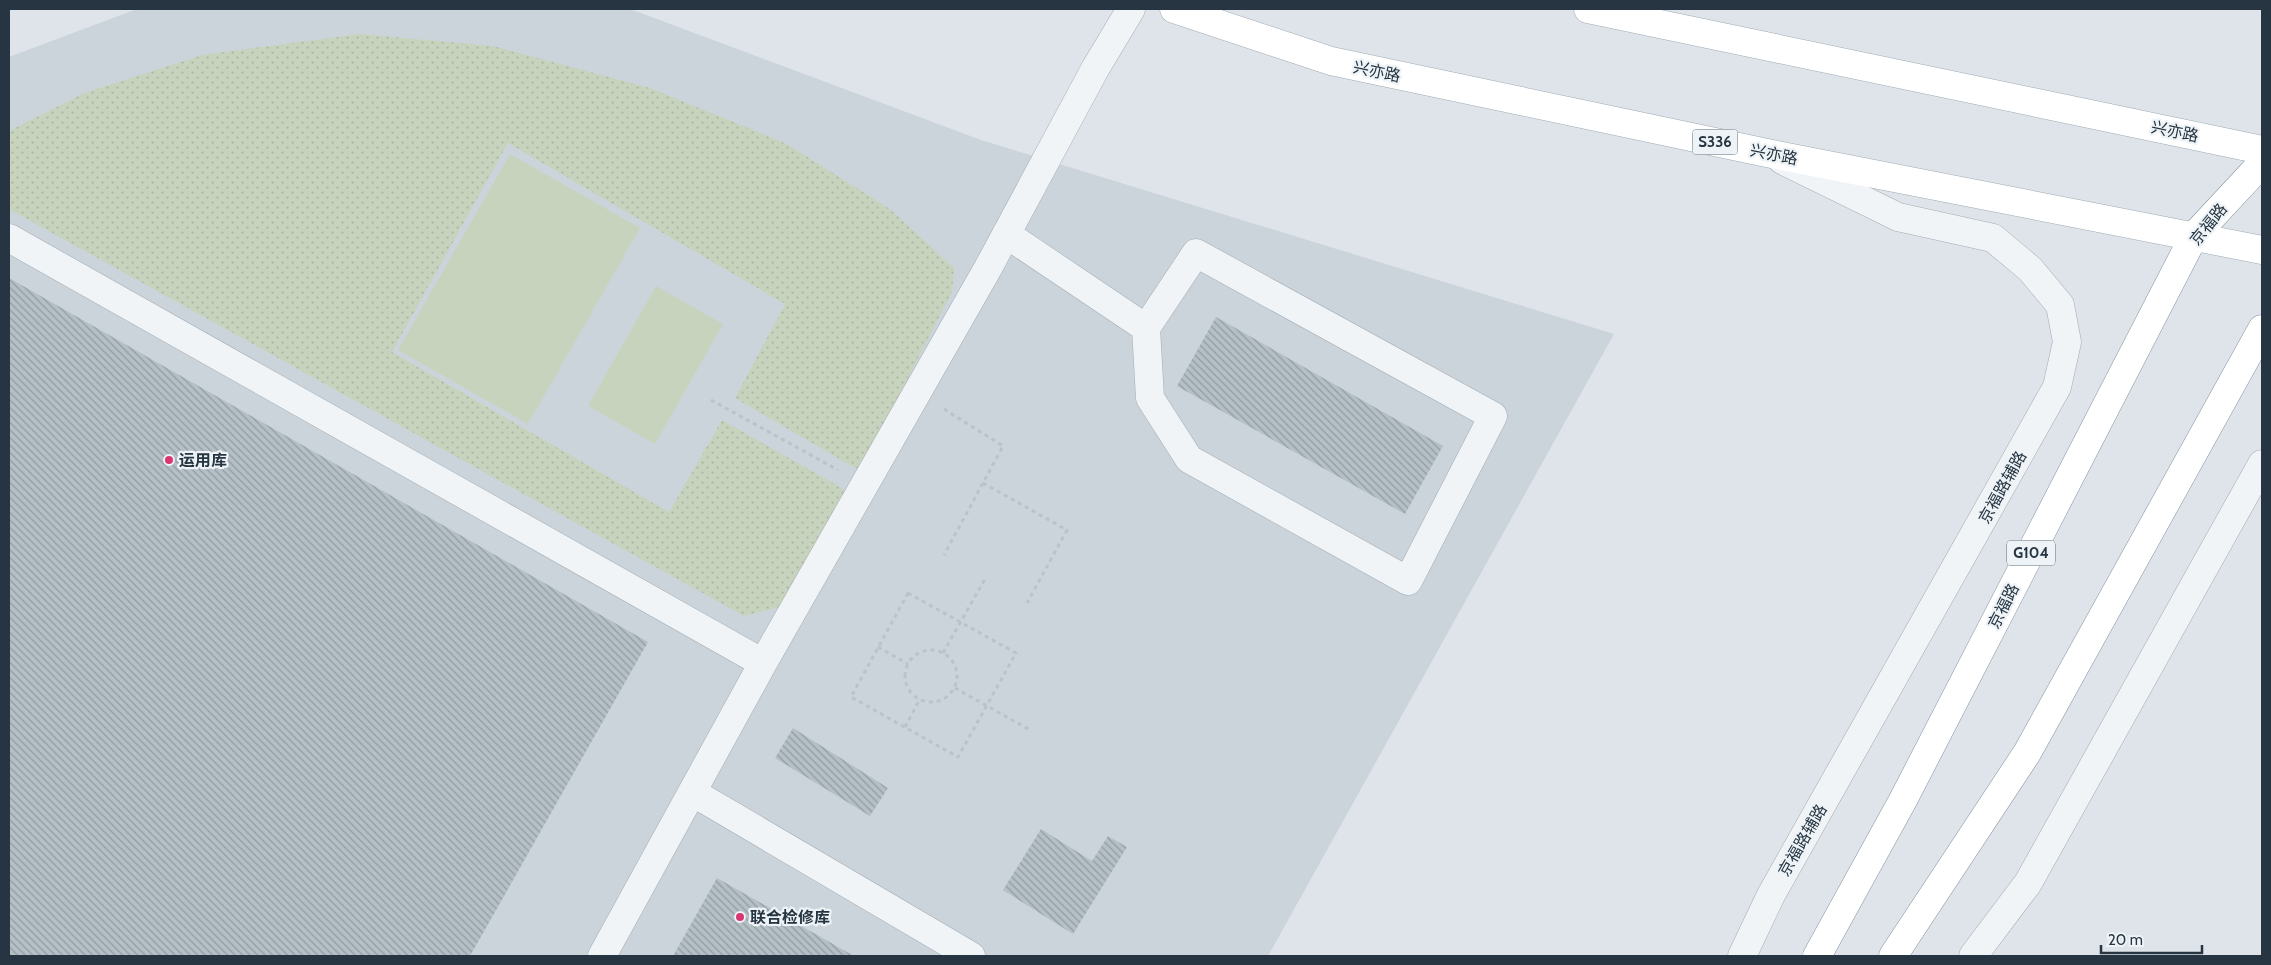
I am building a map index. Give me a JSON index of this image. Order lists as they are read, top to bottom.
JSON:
{
  "streets": {
    "main road": [
      "兴亦路",
      "S336",
      "京福路",
      "G104"
    ],
    "street": ["京福路辅路"]
  },
  "crossings": [
    ["兴亦路", "京福路"],
    ["兴亦路", "京福路辅路"]
  ],
  "places": ["运用库", "联合检修库"],
  "scale_bar": "20 m"
}
